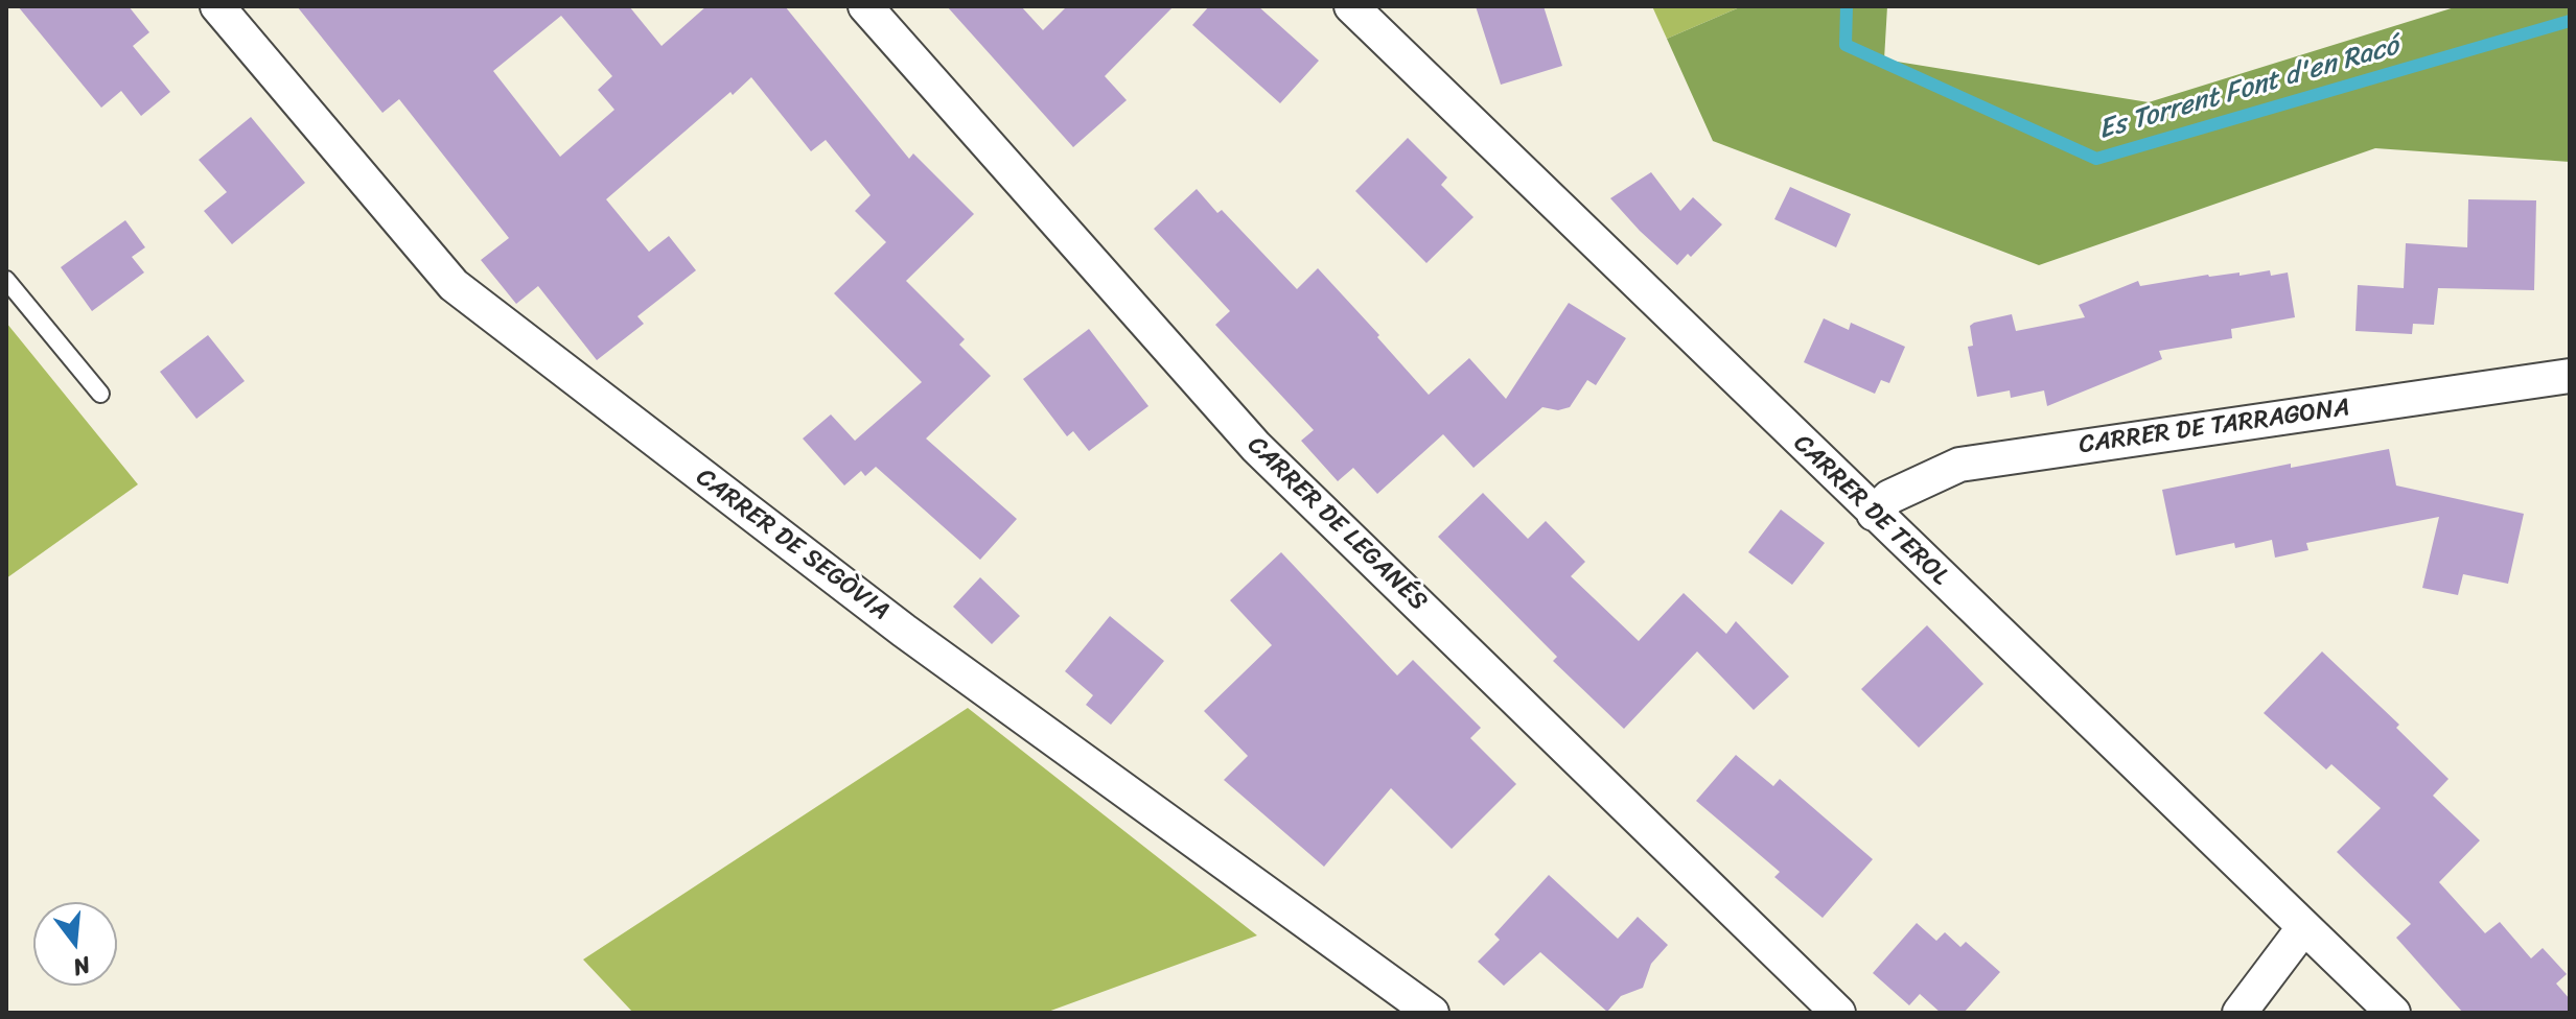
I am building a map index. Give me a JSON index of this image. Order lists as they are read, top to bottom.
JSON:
{
  "streets": {
    "street": [
      "CARRER DE TARRAGONA",
      "CARRER DE TEROL",
      "CARRER DE LEGANÉS",
      "CARRER DE SEGÒVIA"
    ]
  },
  "crossings": [
    ["CARRER DE TARRAGONA", "CARRER DE TEROL"]
  ],
  "water": ["Es Torrent Font d'en Racó"],
  "north": "bottom"
}
